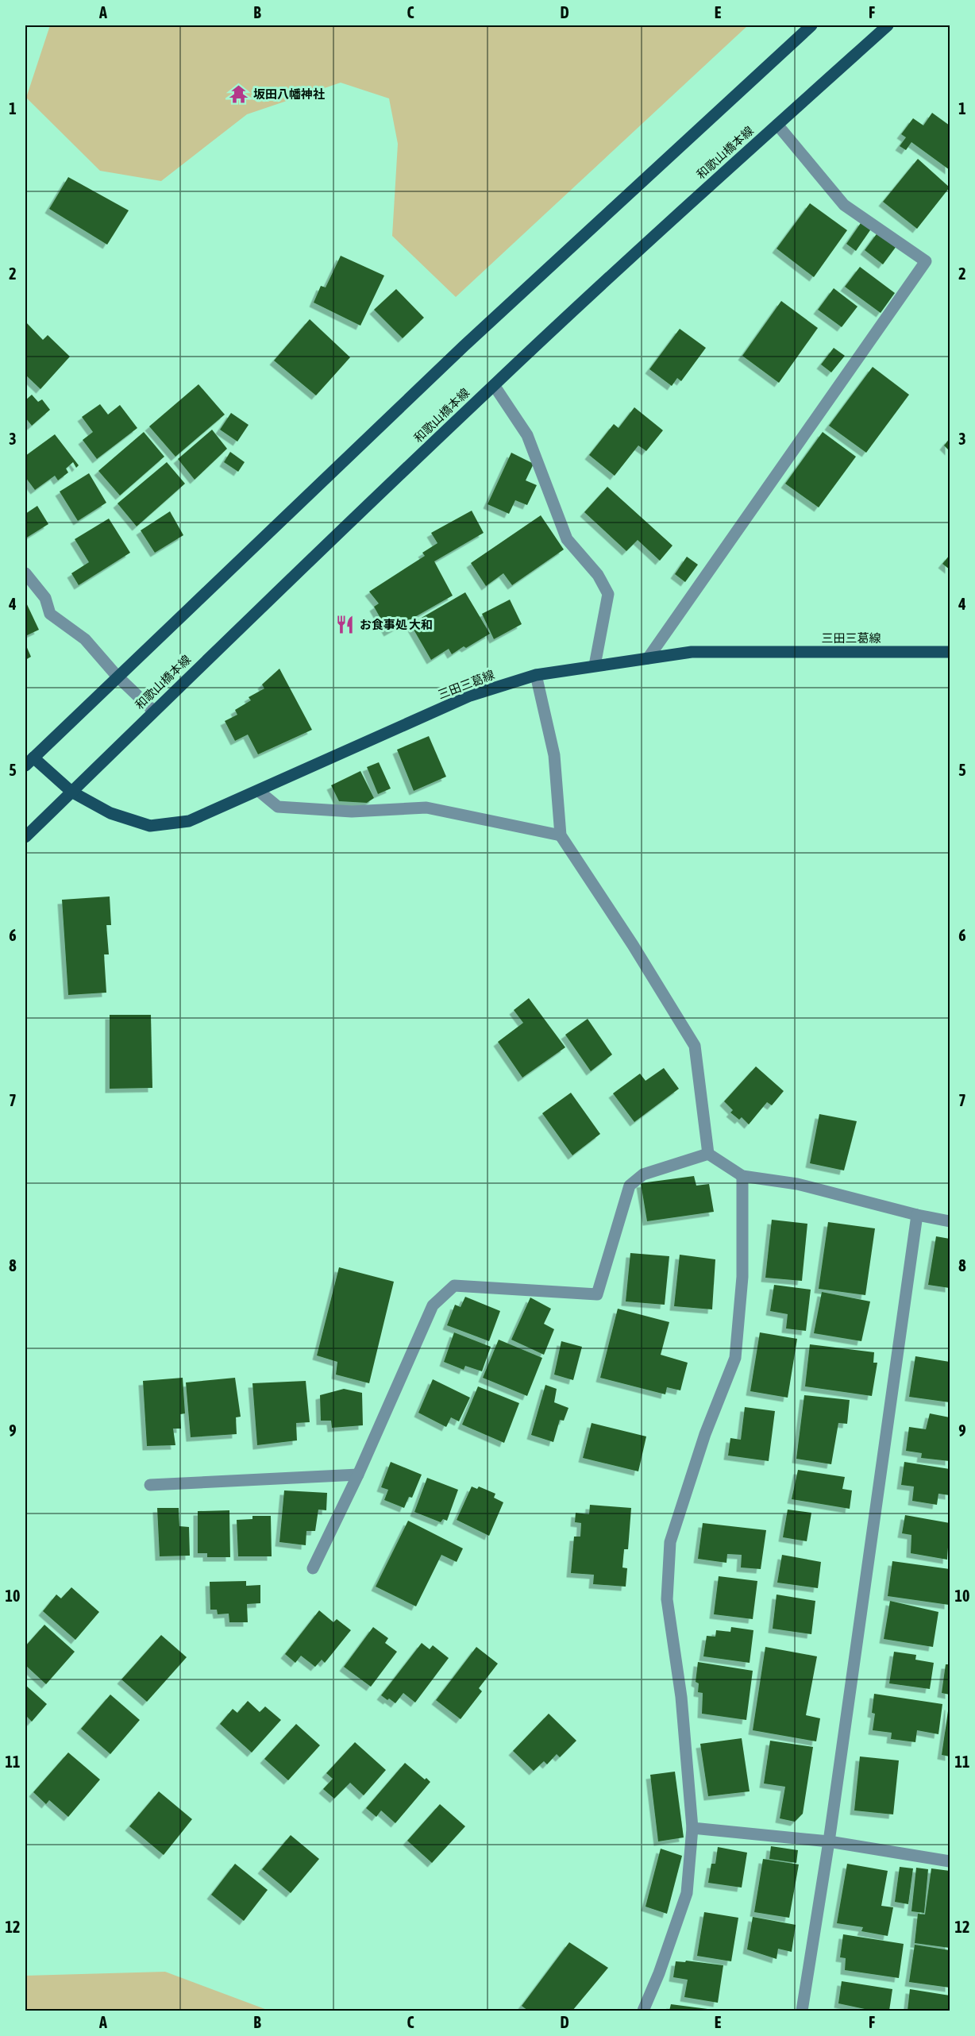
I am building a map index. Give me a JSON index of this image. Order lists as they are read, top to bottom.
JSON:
{
  "streets": {
    "main road": ["和歌山橋本線", "三田三葛線"]
  },
  "crossings": [
    ["和歌山橋本線", "三田三葛線"]
  ],
  "places": {
    "temple": ["坂田八幡神社"],
    "restaurant": ["お食事処 大和"]
  },
  "grid": {
    "columns": [
      "A",
      "B",
      "C",
      "D",
      "E",
      "F"
    ],
    "rows": [
      "1",
      "2",
      "3",
      "4",
      "5",
      "6",
      "7",
      "8",
      "9",
      "10",
      "11",
      "12"
    ]
  }
}
